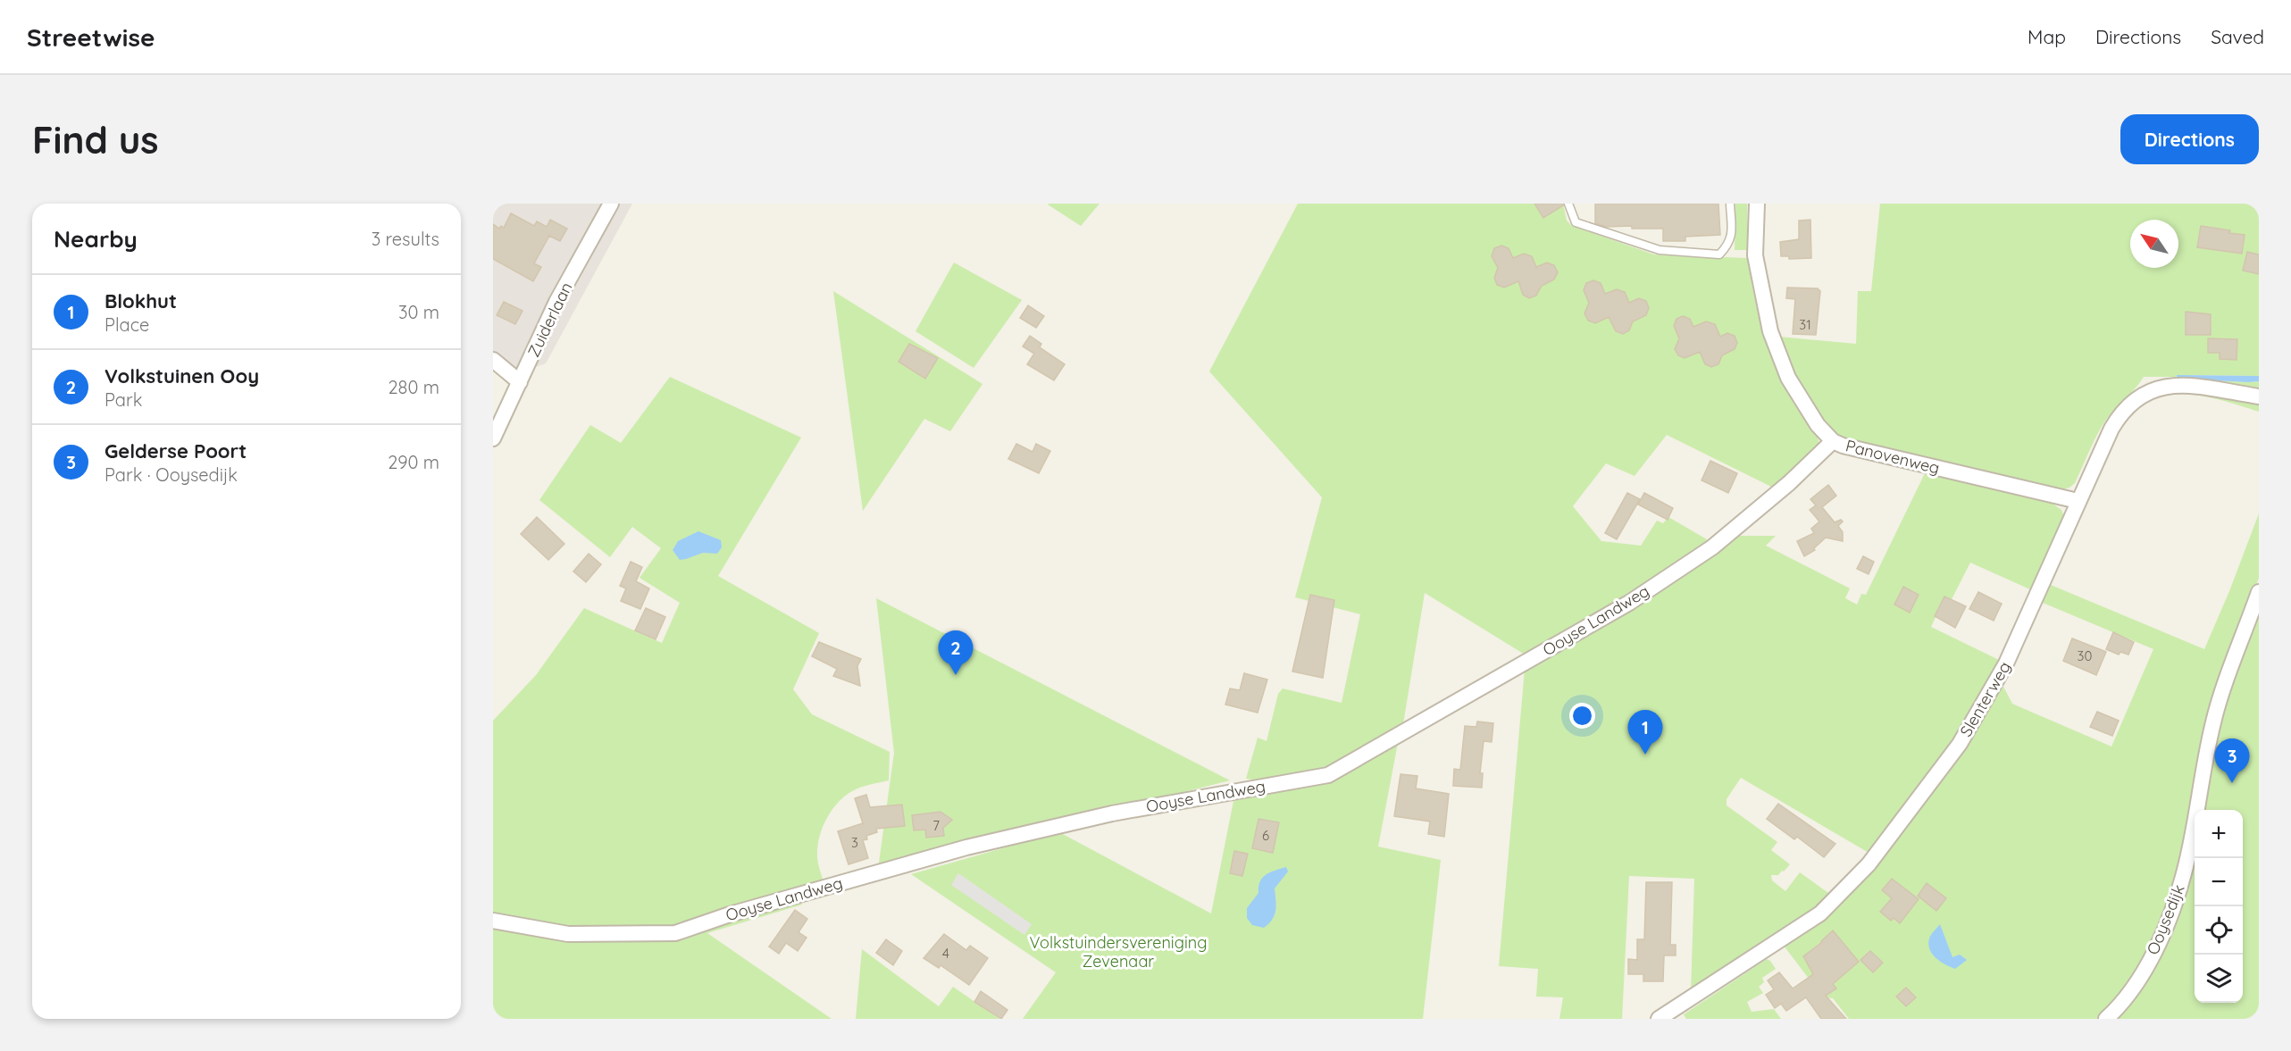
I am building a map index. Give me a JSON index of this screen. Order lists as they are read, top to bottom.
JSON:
{
  "streets": {
    "street": [
      "Zuiderlaan",
      "Panovenweg",
      "Ooyse Landweg",
      "Slenterweg",
      "Ooysedijk"
    ]
  },
  "crossings": [
    ["Panovenweg", "Ooyse Landweg"],
    ["Panovenweg", "Slenterweg"]
  ],
  "parks": ["Volkstuindersvereniging Zevenaar"],
  "house_numbers": [
    "31",
    "30",
    "7",
    "6",
    "3",
    "4"
  ],
  "north": "top left",
  "page": {
    "header": "Streetwise",
    "nav": ["Map", "Directions", "Saved"],
    "buttons": "Directions",
    "title": "Find us",
    "heading": ["Nearby", "3 results"],
    "list": [
      {
        "mark": "1",
        "name": "Blokhut",
        "note": "Place",
        "value": "30 m"
      },
      {
        "mark": "2",
        "name": "Volkstuinen Ooy",
        "note": "Park",
        "value": "280 m"
      },
      {
        "mark": "3",
        "name": "Gelderse Poort",
        "note": "Park · Ooysedijk",
        "value": "290 m"
      }
    ],
    "pins": ["2", "1", "3"],
    "map_buttons": ["+", "−"]
  }
}
